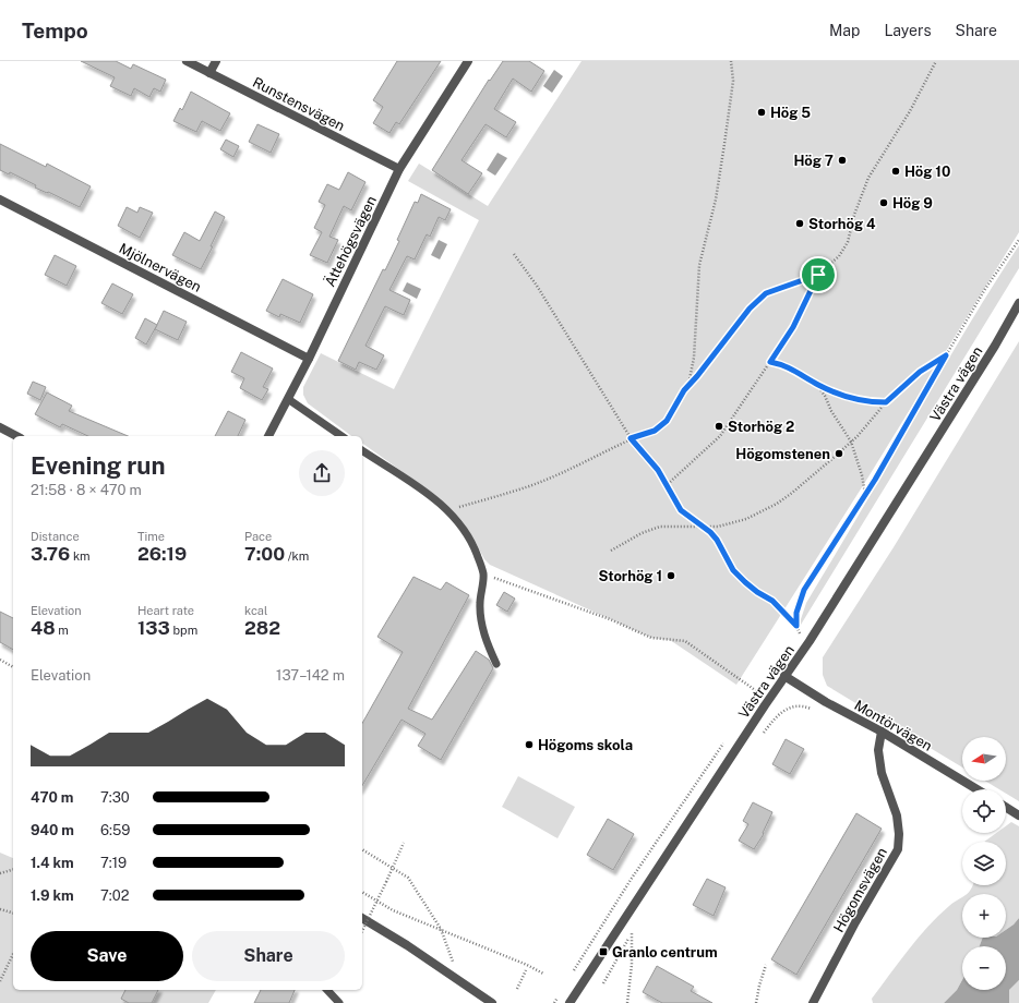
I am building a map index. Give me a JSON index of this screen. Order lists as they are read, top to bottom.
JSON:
{
  "streets": {
    "street": [
      "Runstensvägen",
      "Ättehögsvägen",
      "Mjölnervägen",
      "Västra vägen",
      "Montörvägen",
      "Högomsvägen"
    ]
  },
  "crossings": [
    ["Runstensvägen", "Ättehögsvägen"],
    ["Ättehögsvägen", "Mjölnervägen"],
    ["Västra vägen", "Montörvägen"],
    ["Montörvägen", "Högomsvägen"]
  ],
  "places": {
    "other": [
      "Hög 5",
      "Hög 7",
      "Hög 10",
      "Hög 9",
      "Storhög 4",
      "Storhög 2",
      "Högomstenen",
      "Storhög 1",
      "Högoms skola"
    ],
    "transit": ["Granlo centrum"]
  },
  "north": "left",
  "page": {
    "header": "Tempo",
    "nav": ["Map", "Layers", "Share"],
    "heading": ["Evening run", "21:58 · 8 × 470 m"],
    "stats": [
      ["Distance", "3.76 km"],
      ["Time", "26:19"],
      ["Pace", "7:00 /km"],
      ["Elevation", "48 m"],
      ["Heart rate", "133 bpm"],
      ["kcal", "282"]
    ],
    "chart": ["Elevation", "137–142 m"],
    "map_buttons": ["+", "−"],
    "list": [
      {
        "name": "470 m",
        "note": "7:30"
      },
      {
        "name": "940 m",
        "note": "6:59"
      },
      {
        "name": "1.4 km",
        "note": "7:19"
      },
      {
        "name": "1.9 km",
        "note": "7:02"
      }
    ],
    "buttons": ["Save", "Share"]
  }
}
